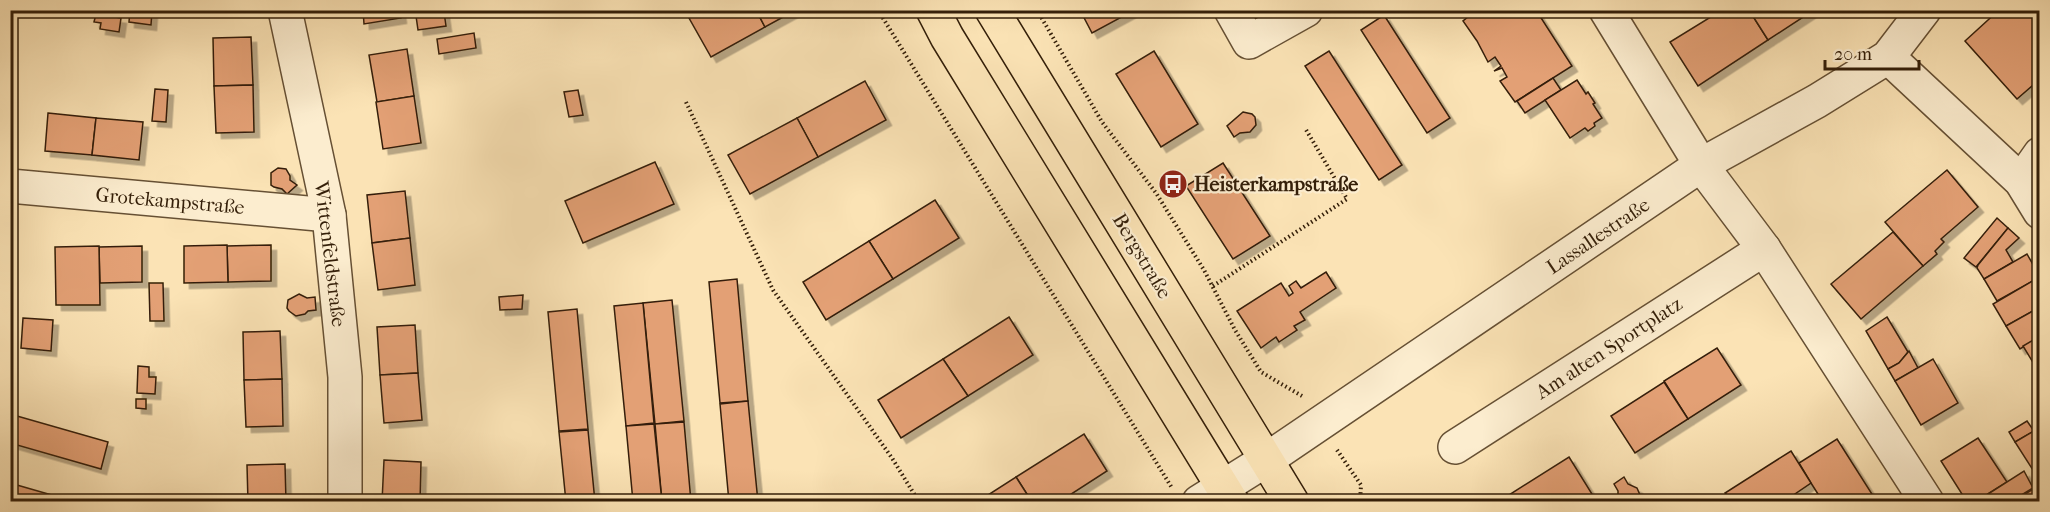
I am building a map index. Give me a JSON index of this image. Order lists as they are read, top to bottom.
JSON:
{
  "streets": {
    "main road": ["Bergstraße"],
    "street": [
      "Grotekampstraße",
      "Lassallestraße",
      "Wittenfeldstraße",
      "Am alten Sportplatz"
    ]
  },
  "crossings": [
    ["Grotekampstraße", "Wittenfeldstraße"],
    ["Lassallestraße", "Bergstraße"]
  ],
  "places": {
    "bus stop": ["Heisterkampstraße"]
  },
  "scale_bar": "20 m"
}
